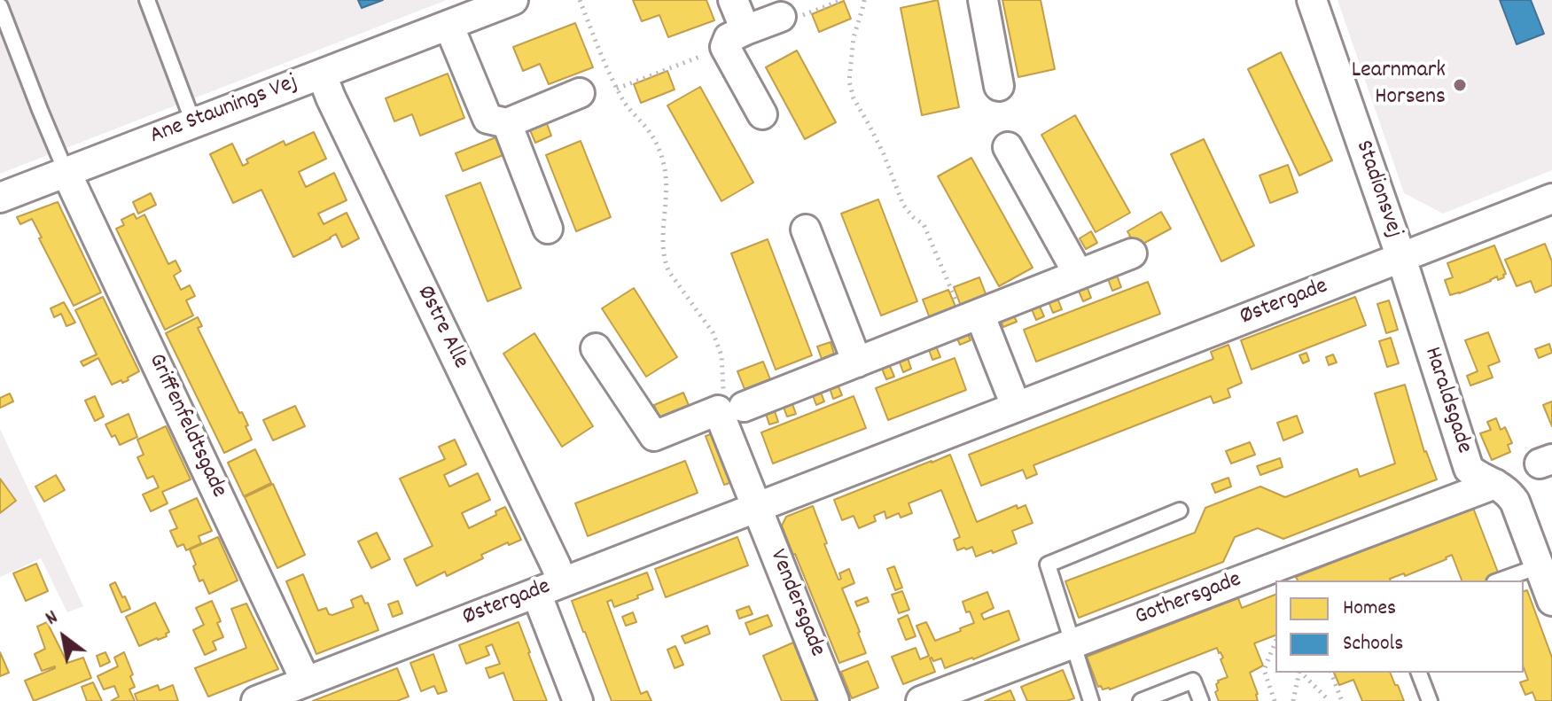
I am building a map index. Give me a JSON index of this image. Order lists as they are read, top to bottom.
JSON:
{
  "streets": {
    "street": [
      "Ane Staunings Vej",
      "Stadionsvej",
      "Østergade",
      "Østre Alle",
      "Haraldsgade",
      "Griffenfeldtsgade",
      "Gothersgade",
      "Vendersgade"
    ]
  },
  "crossings": [
    ["Ane Staunings Vej", "Østre Alle"],
    ["Ane Staunings Vej", "Griffenfeldtsgade"],
    ["Stadionsvej", "Østergade"],
    ["Stadionsvej", "Haraldsgade"],
    ["Østergade", "Østre Alle"],
    ["Østergade", "Haraldsgade"],
    ["Østergade", "Griffenfeldtsgade"],
    ["Østergade", "Vendersgade"],
    ["Haraldsgade", "Gothersgade"]
  ],
  "places": ["Learnmark Horsens"],
  "legend": ["Homes", "Schools"],
  "north": "top left"
}
